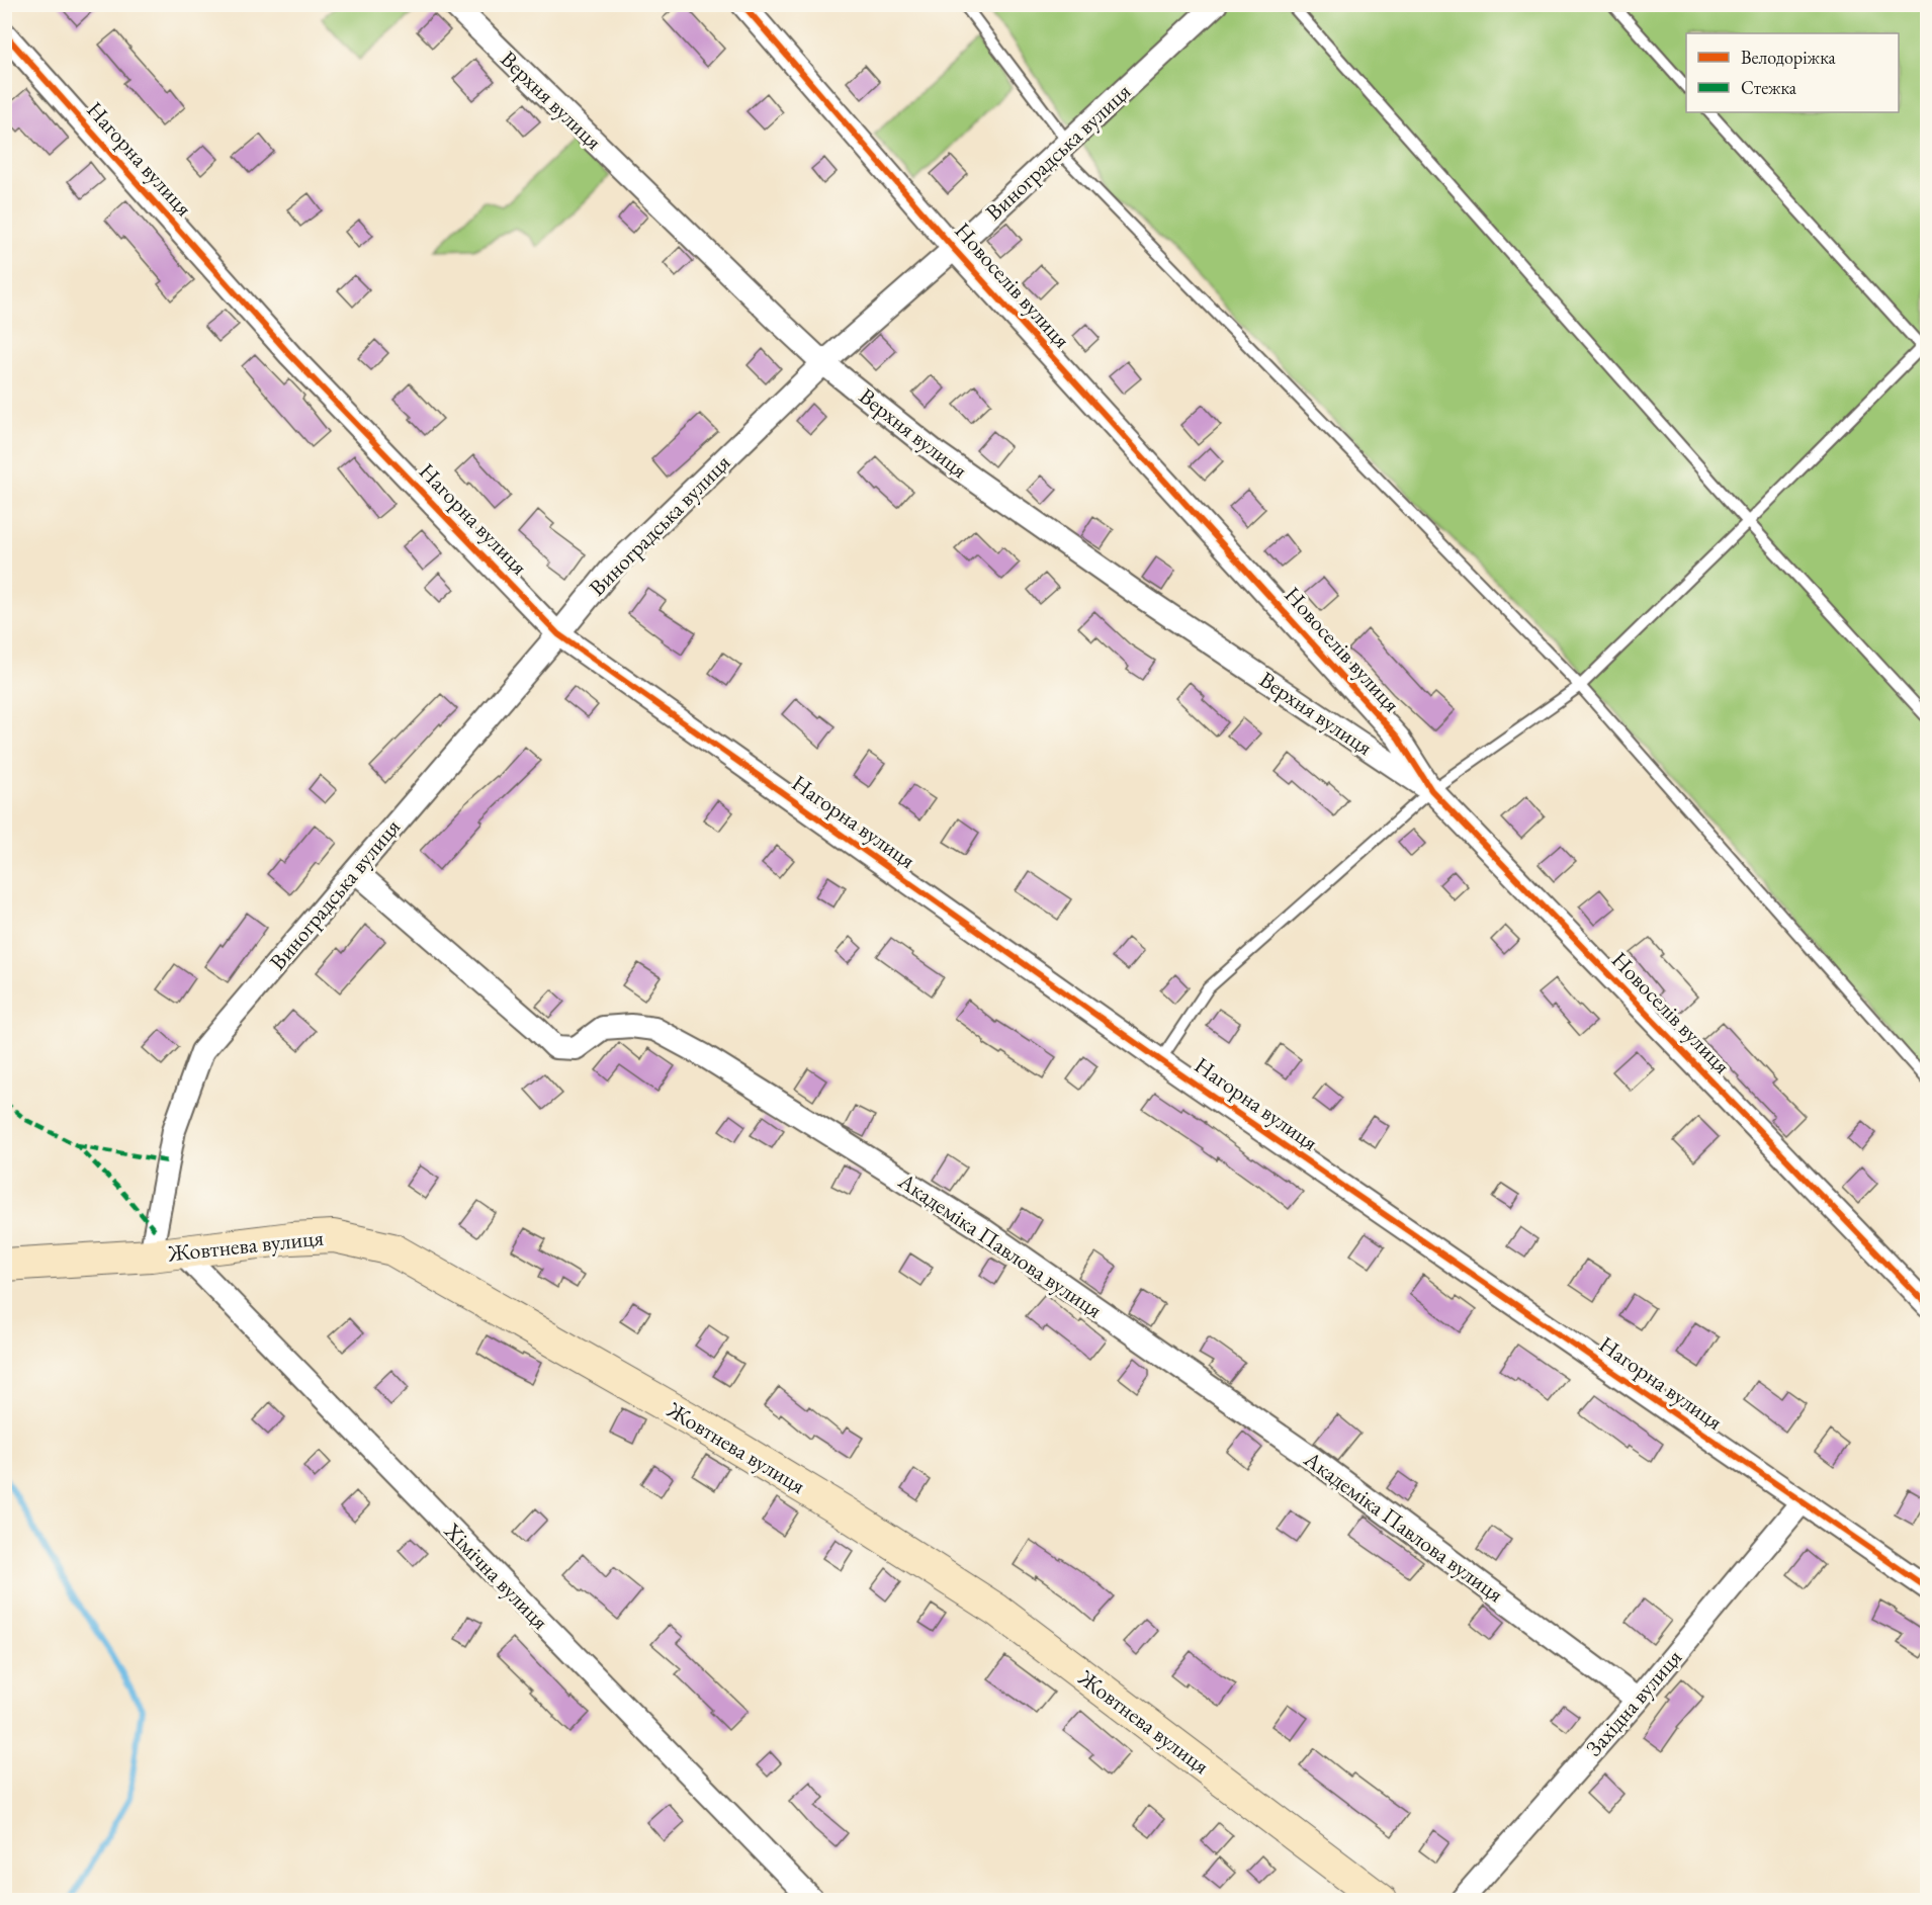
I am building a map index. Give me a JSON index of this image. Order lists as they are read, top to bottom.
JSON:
{
  "streets": {
    "main road": ["Жовтнева вулиця"],
    "street": [
      "Верхня вулиця",
      "Виноградська вулиця",
      "Нагорна вулиця",
      "Новоселів вулиця",
      "Академіка Павлова вулиця",
      "Хімічна вулиця",
      "Західна вулиця"
    ]
  },
  "crossings": [
    ["Верхня вулиця", "Виноградська вулиця"],
    ["Верхня вулиця", "Новоселів вулиця"],
    ["Виноградська вулиця", "Нагорна вулиця"],
    ["Виноградська вулиця", "Новоселів вулиця"],
    ["Виноградська вулиця", "Жовтнева вулиця"],
    ["Виноградська вулиця", "Академіка Павлова вулиця"],
    ["Виноградська вулиця", "Хімічна вулиця"],
    ["Нагорна вулиця", "Західна вулиця"],
    ["Жовтнева вулиця", "Хімічна вулиця"],
    ["Академіка Павлова вулиця", "Західна вулиця"]
  ],
  "legend": ["Велодоріжка", "Стежка"]
}
